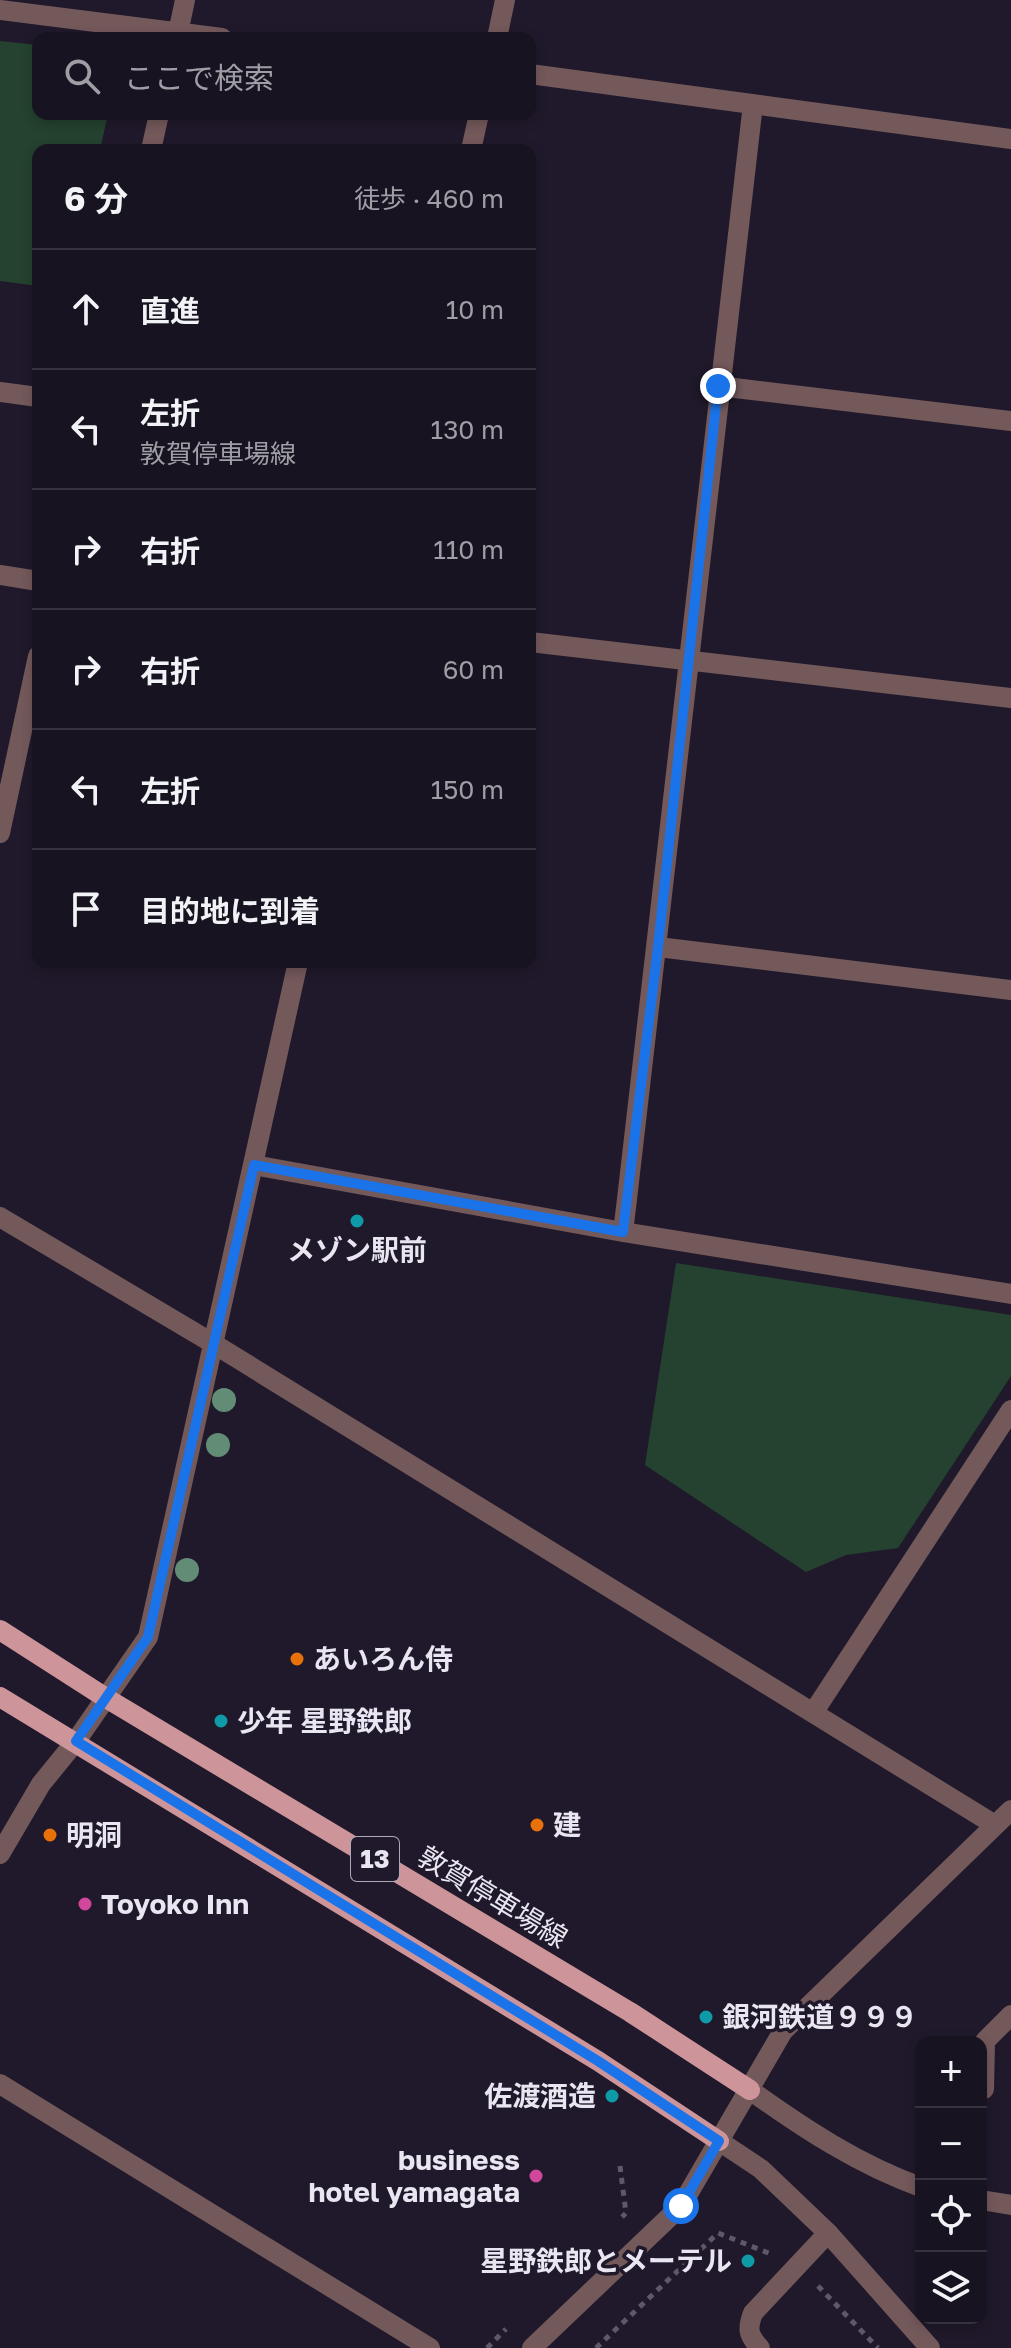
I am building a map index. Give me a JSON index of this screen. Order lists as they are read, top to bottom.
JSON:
{
  "streets": {
    "main road": ["13", "敦賀停車場線"]
  },
  "places": [
    "メゾン駅前",
    "あいろん侍",
    "少年 星野鉄郎",
    "建",
    "明洞",
    "Toyoko Inn",
    "銀河鉄道９９９",
    "佐渡酒造",
    "business hotel yamagata",
    "星野鉄郎とメーテル"
  ],
  "page": {
    "search": "ここで検索",
    "heading": ["6 分", "徒歩 · 460 m"],
    "list": [
      ["直進", "10 m"],
      ["左折", "敦賀停車場線", "130 m"],
      ["右折", "110 m"],
      ["右折", "60 m"],
      ["左折", "150 m"],
      "目的地に到着"
    ],
    "map_buttons": ["+", "−"]
  }
}
